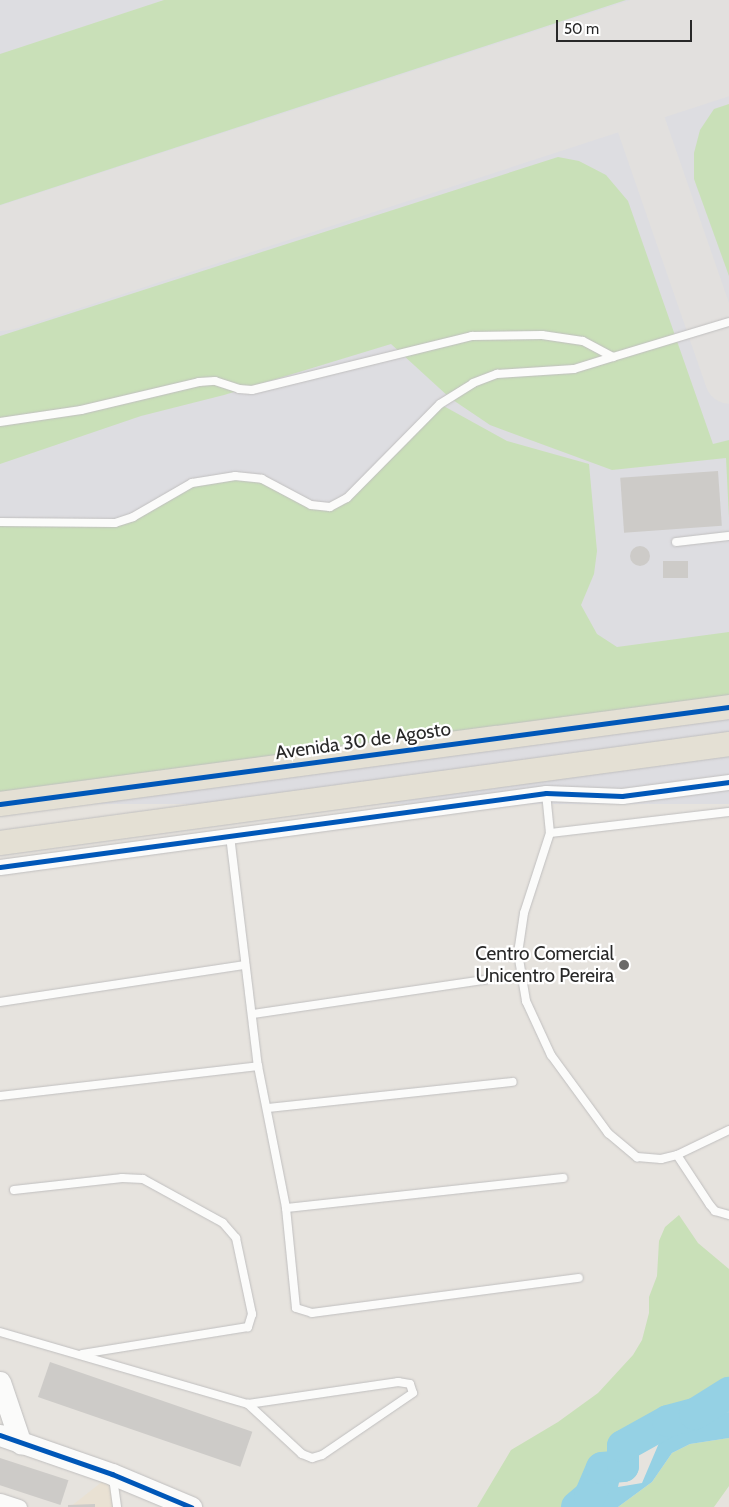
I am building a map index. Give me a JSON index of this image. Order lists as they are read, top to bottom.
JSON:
{
  "streets": {
    "main road": ["Avenida 30 de Agosto"]
  },
  "places": ["Centro Comercial Unicentro Pereira"],
  "scale_bar": "50 m"
}
